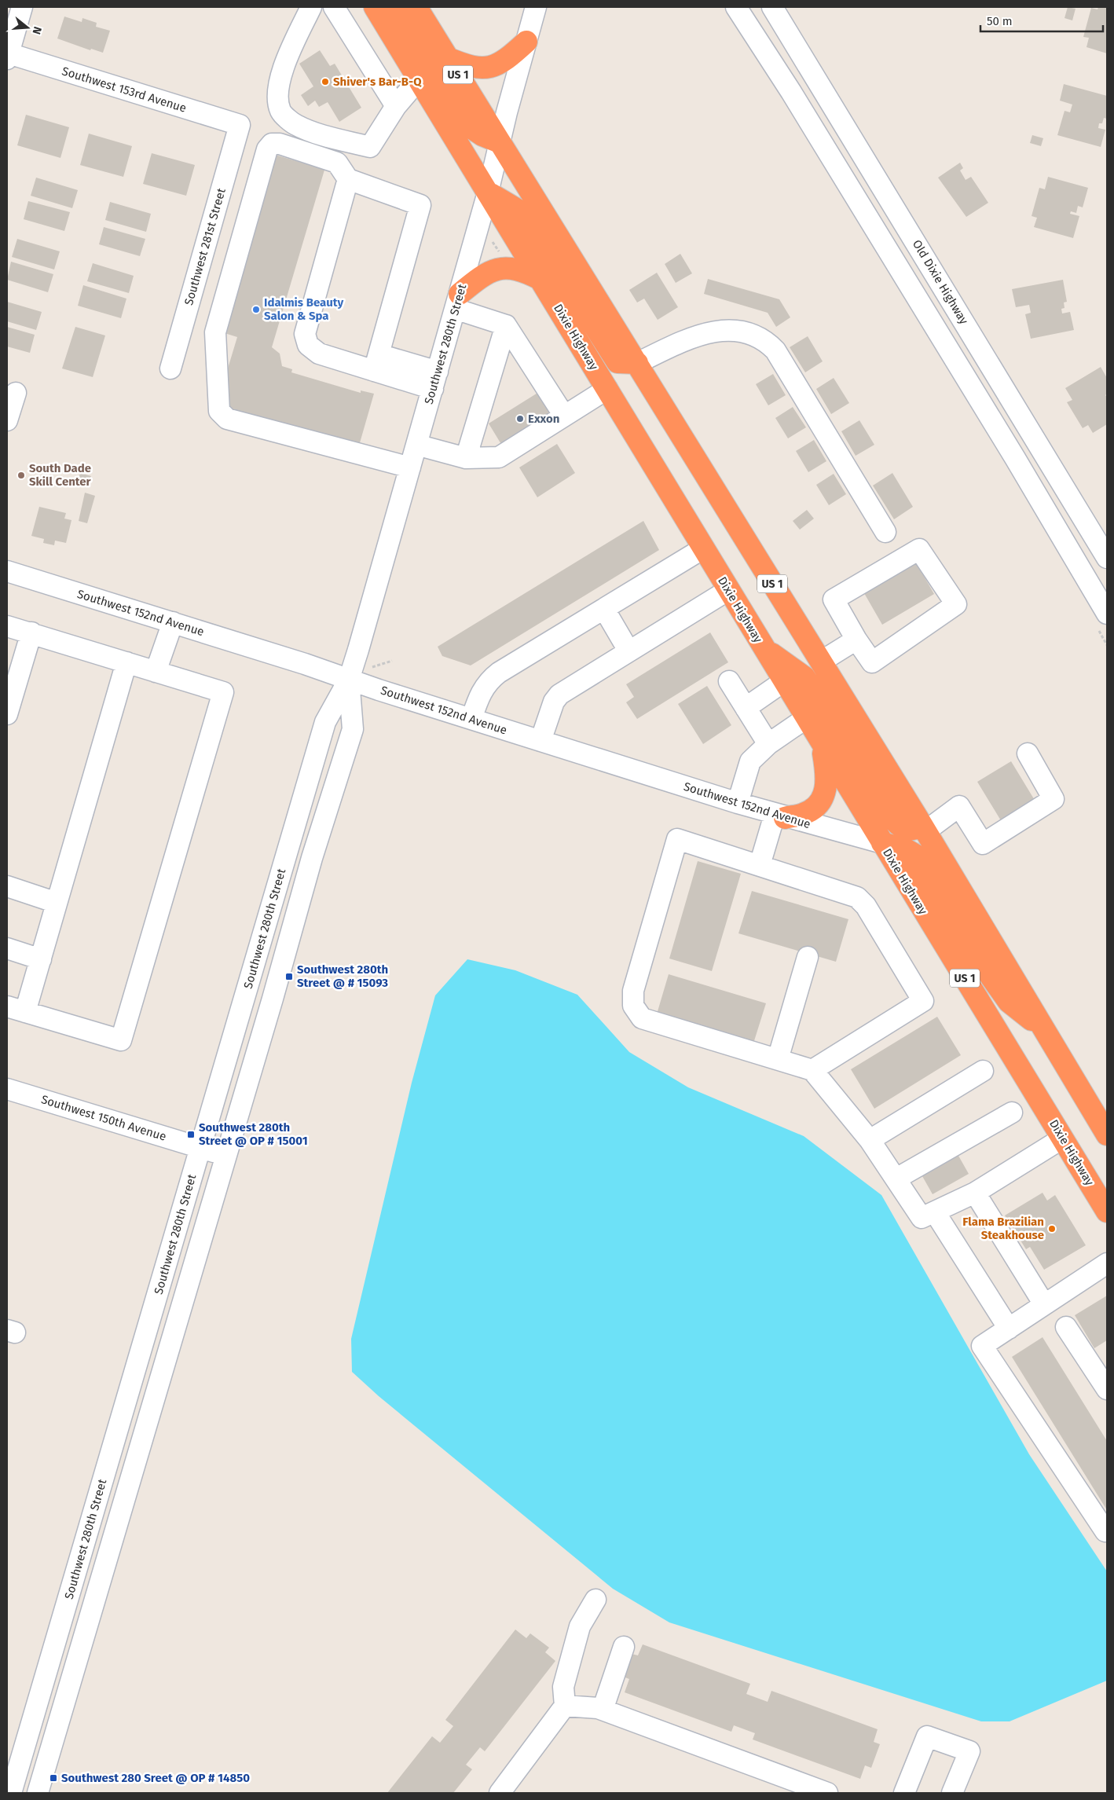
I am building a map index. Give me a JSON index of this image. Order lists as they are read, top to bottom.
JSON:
{
  "streets": {
    "highway": ["US 1", "Dixie Highway"],
    "street": [
      "Southwest 153rd Avenue",
      "Southwest 281st Street",
      "Old Dixie Highway",
      "Southwest 280th Street",
      "Southwest 152nd Avenue",
      "Southwest 150th Avenue"
    ]
  },
  "crossings": [
    ["US 1", "Southwest 280th Street"],
    ["Southwest 153rd Avenue", "Southwest 281st Street"],
    ["Dixie Highway", "Southwest 280th Street"],
    ["Dixie Highway", "Southwest 152nd Avenue"],
    ["Southwest 280th Street", "Southwest 152nd Avenue"],
    ["Southwest 280th Street", "Southwest 150th Avenue"]
  ],
  "places": {
    "other": [
      "Shiver's Bar-B-Q",
      "Idalmis Beauty Salon & Spa",
      "Exxon",
      "South Dade Skill Center",
      "Flama Brazilian Steakhouse"
    ],
    "transit": ["Southwest 280th Street @ # 15093", "Southwest 280th Street @ OP # 15001", "Southwest 280 Sreet @ OP # 14850"]
  },
  "scale_bar": "50 m",
  "north": "right"
}
